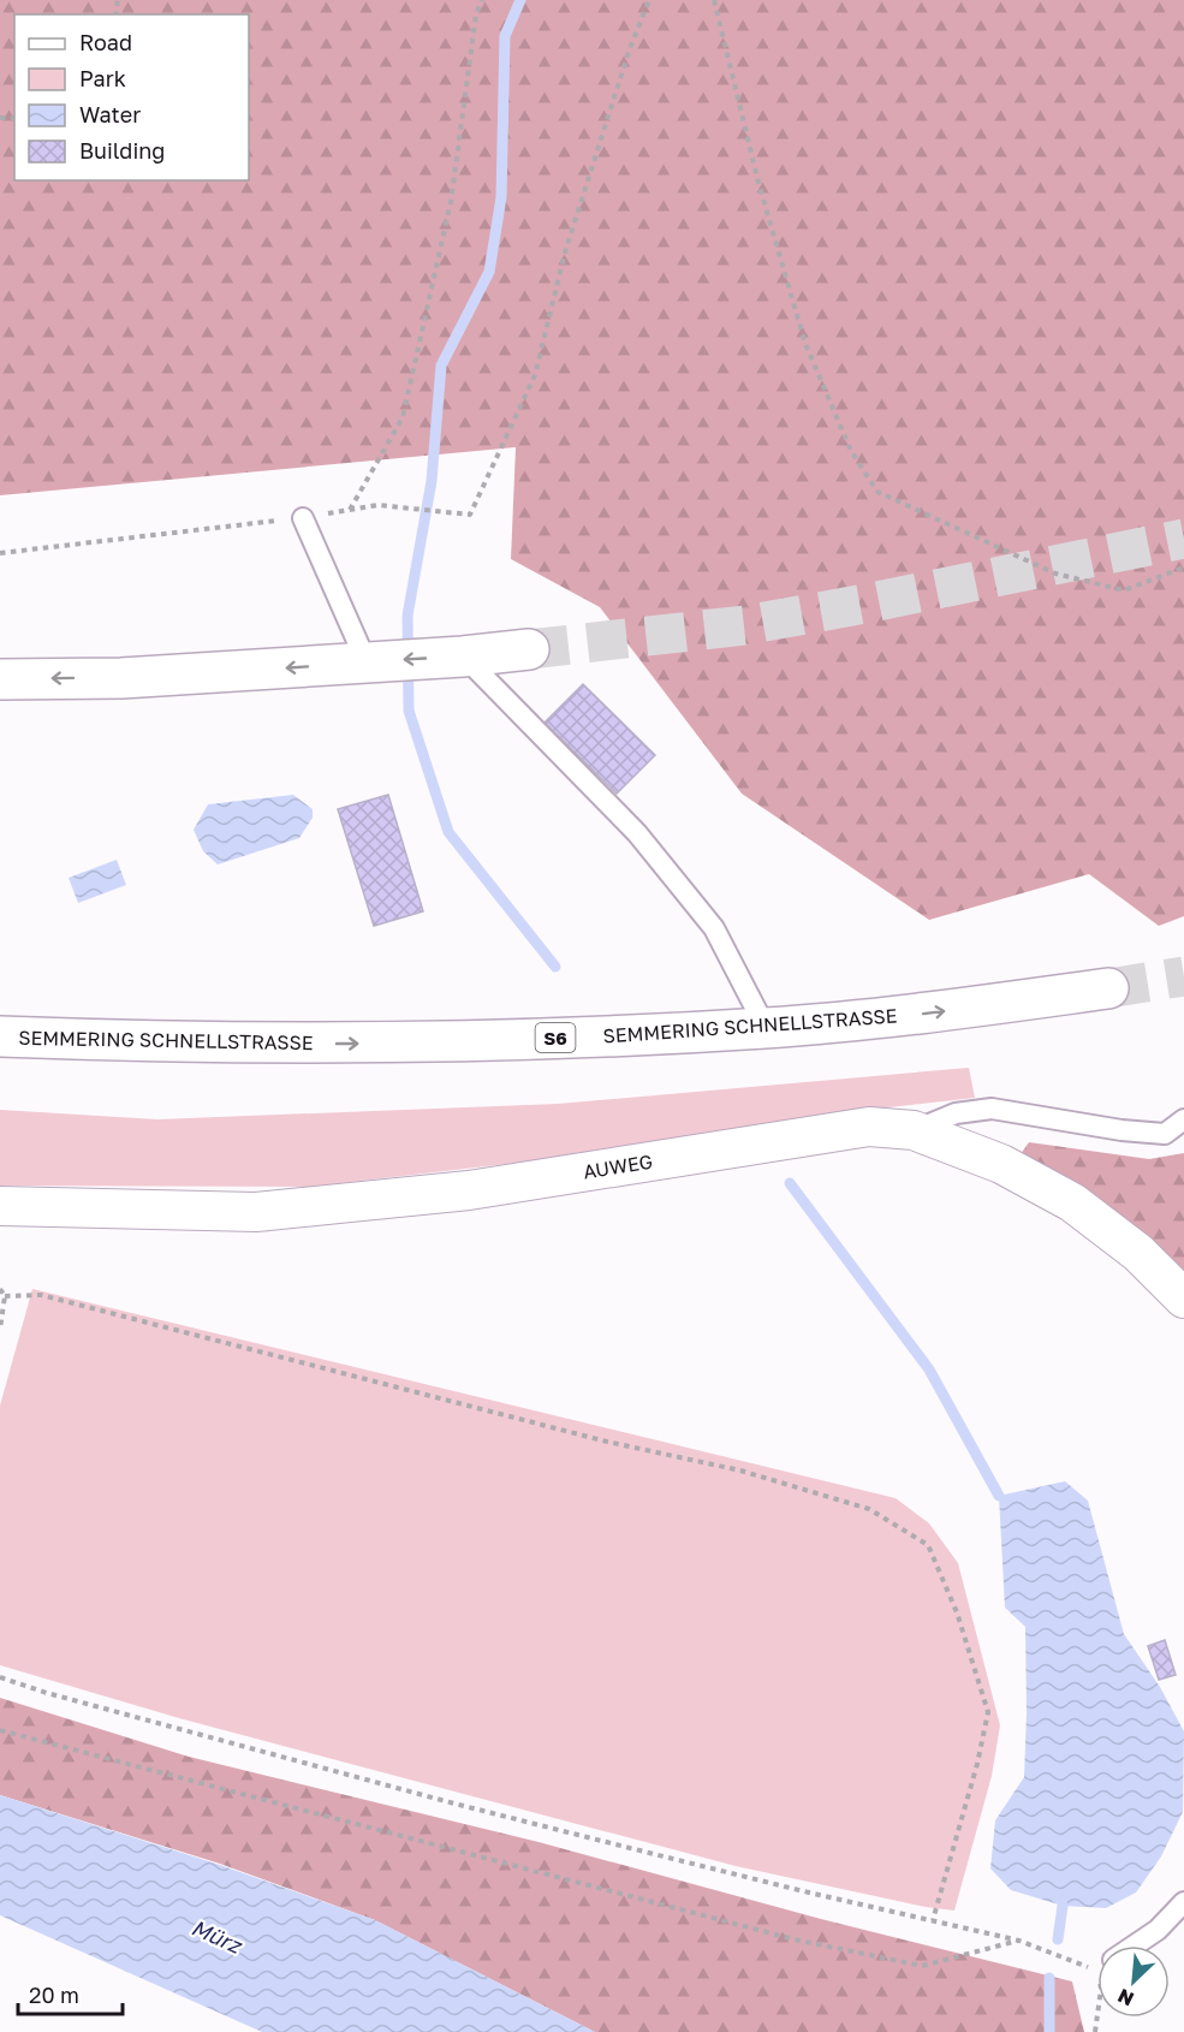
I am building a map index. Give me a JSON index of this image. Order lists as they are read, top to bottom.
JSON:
{
  "streets": {
    "highway": ["SEMMERING SCHNELLSTRASSE", "S6"],
    "street": ["AUWEG"]
  },
  "one_way": ["SEMMERING SCHNELLSTRASSE"],
  "water": ["Mürz"],
  "legend": [
    "Road",
    "Park",
    "Water",
    "Building"
  ],
  "scale_bar": "20 m",
  "north": "bottom left"
}
